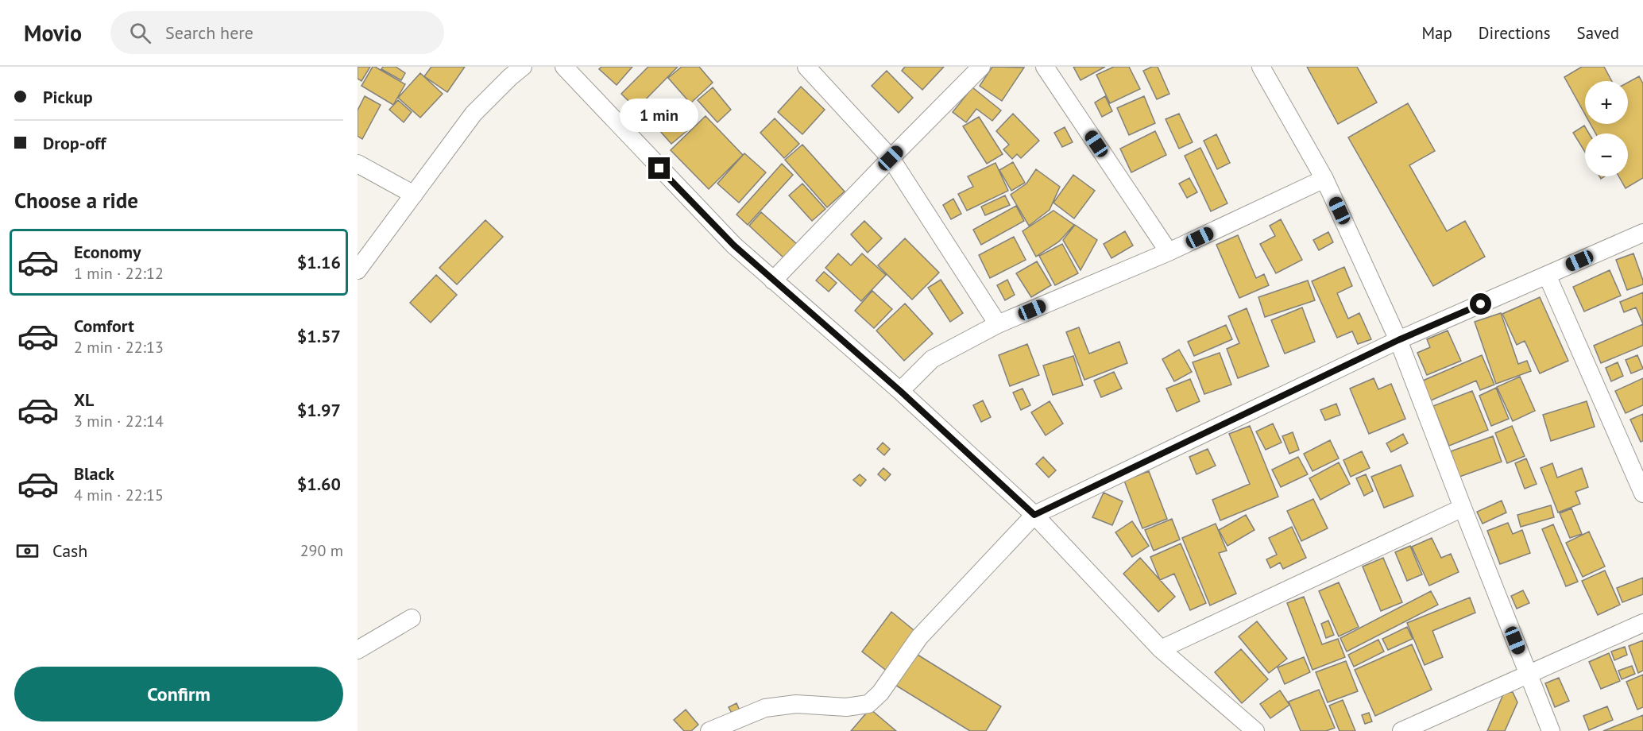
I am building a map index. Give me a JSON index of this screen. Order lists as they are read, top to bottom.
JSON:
{
  "page": {
    "header": "Movio",
    "search": "Search here",
    "nav": ["Map", "Directions", "Saved"],
    "banner": ["Pickup", "Drop-off"],
    "map_buttons": ["+", "−"],
    "bubble": "1 min",
    "heading": "Choose a ride",
    "list": [
      {
        "name": "Economy",
        "note": "1 min · 22:12",
        "value": "$1.16"
      },
      {
        "name": "Comfort",
        "note": "2 min · 22:13",
        "value": "$1.57"
      },
      {
        "name": "XL",
        "note": "3 min · 22:14",
        "value": "$1.97"
      },
      {
        "name": "Black",
        "note": "4 min · 22:15",
        "value": "$1.60"
      }
    ],
    "pay": ["Cash", "290 m"],
    "buttons": "Confirm"
  }
}
